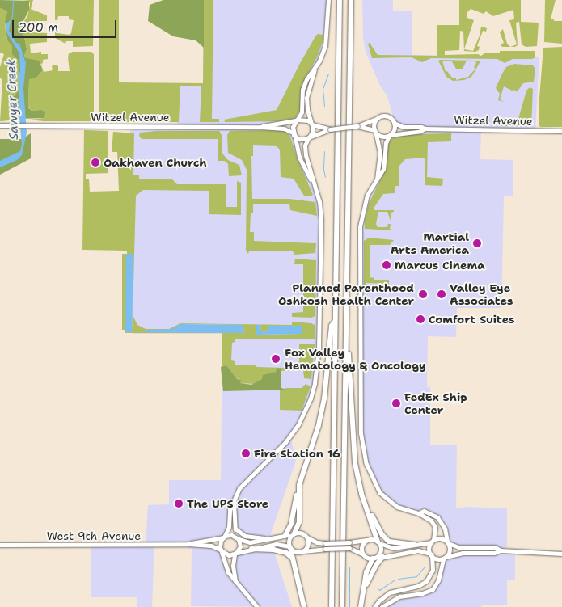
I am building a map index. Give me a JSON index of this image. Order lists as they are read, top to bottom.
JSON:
{
  "streets": {
    "main road": ["Witzel Avenue", "West 9th Avenue"]
  },
  "water": ["Sawyer Creek"],
  "places": [
    "Oakhaven Church",
    "Martial Arts America",
    "Marcus Cinema",
    "Planned Parenthood Oshkosh Health Center",
    "Valley Eye Associates",
    "Comfort Suites",
    "Fox Valley Hematology & Oncology",
    "FedEx Ship Center",
    "Fire Station 16",
    "The UPS Store"
  ],
  "scale_bar": "200 m"
}
